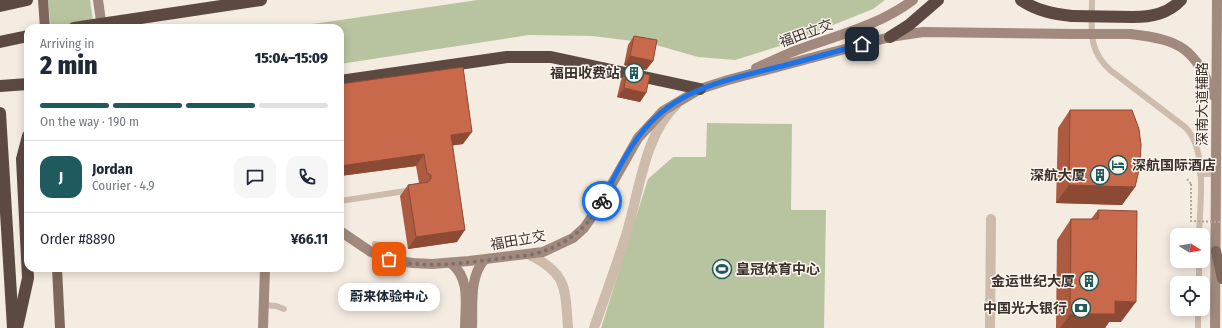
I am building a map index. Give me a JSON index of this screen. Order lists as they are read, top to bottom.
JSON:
{
  "streets": {
    "street": ["福田立交", "深南大道辅路"]
  },
  "crossings": [
    ["福田立交", "深南大道辅路"]
  ],
  "places": {
    "building": ["福田收费站", "深航大厦", "金运世纪大厦"],
    "hotel": ["深航国际酒店"],
    "other": ["蔚来体验中心"],
    "sports": ["皇冠体育中心"],
    "bank": ["中国光大银行"]
  },
  "north": "right",
  "page": {
    "heading": ["2 min", "Arriving in", "15:04–15:09"],
    "panel": [
      "Jordan",
      "Courier · 4.9",
      "Order #8890",
      "¥66.11"
    ],
    "bar": "On the way · 190 m",
    "round": "J",
    "bubble": "蔚来体验中心"
  }
}
